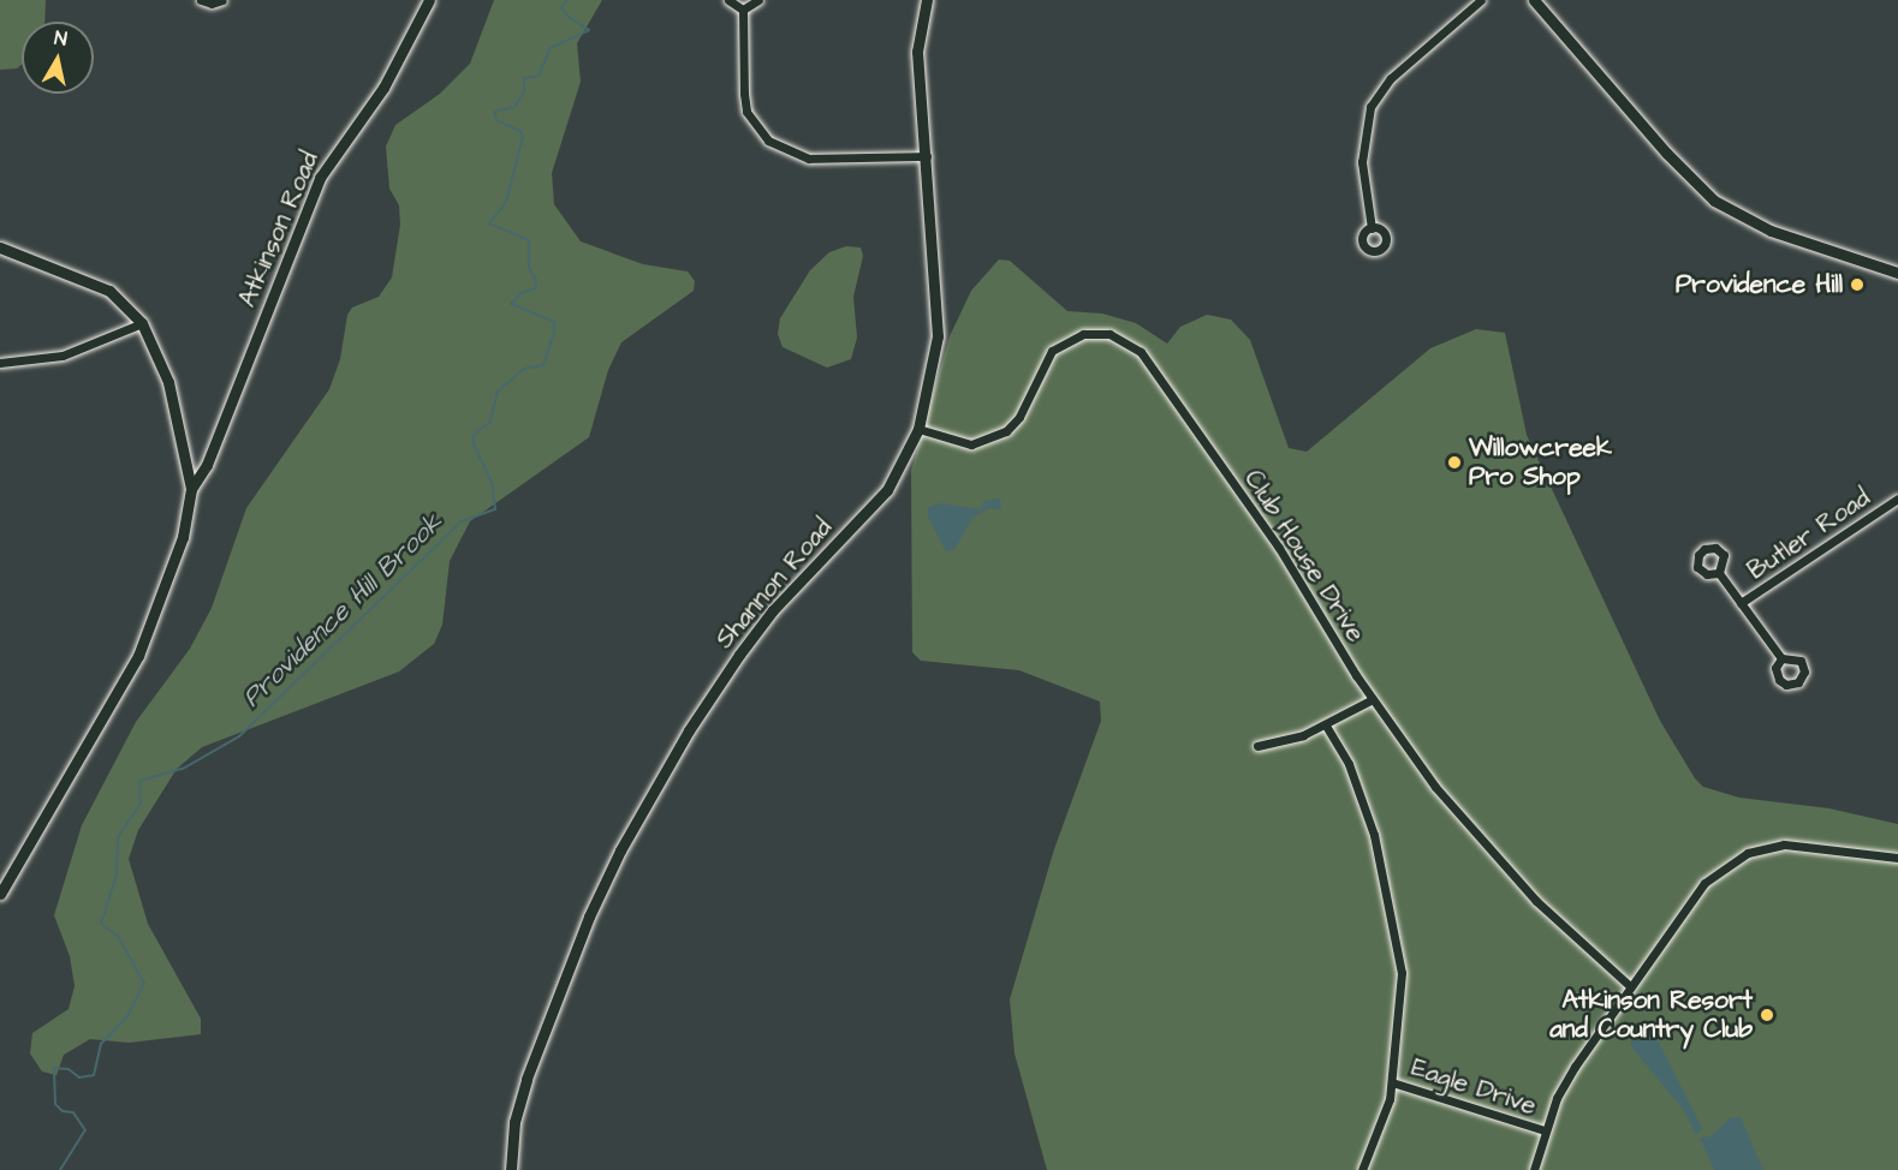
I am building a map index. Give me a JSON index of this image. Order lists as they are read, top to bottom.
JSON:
{
  "streets": {
    "street": [
      "Atkinson Road",
      "Butler Road",
      "Club House Drive",
      "Shannon Road",
      "Eagle Drive"
    ]
  },
  "crossings": [
    ["Club House Drive", "Shannon Road"]
  ],
  "water": ["Providence Hill Brook"],
  "places": ["Providence Hill", "Willowcreek Pro Shop", "Atkinson Resort and Country Club"],
  "north": "top"
}
